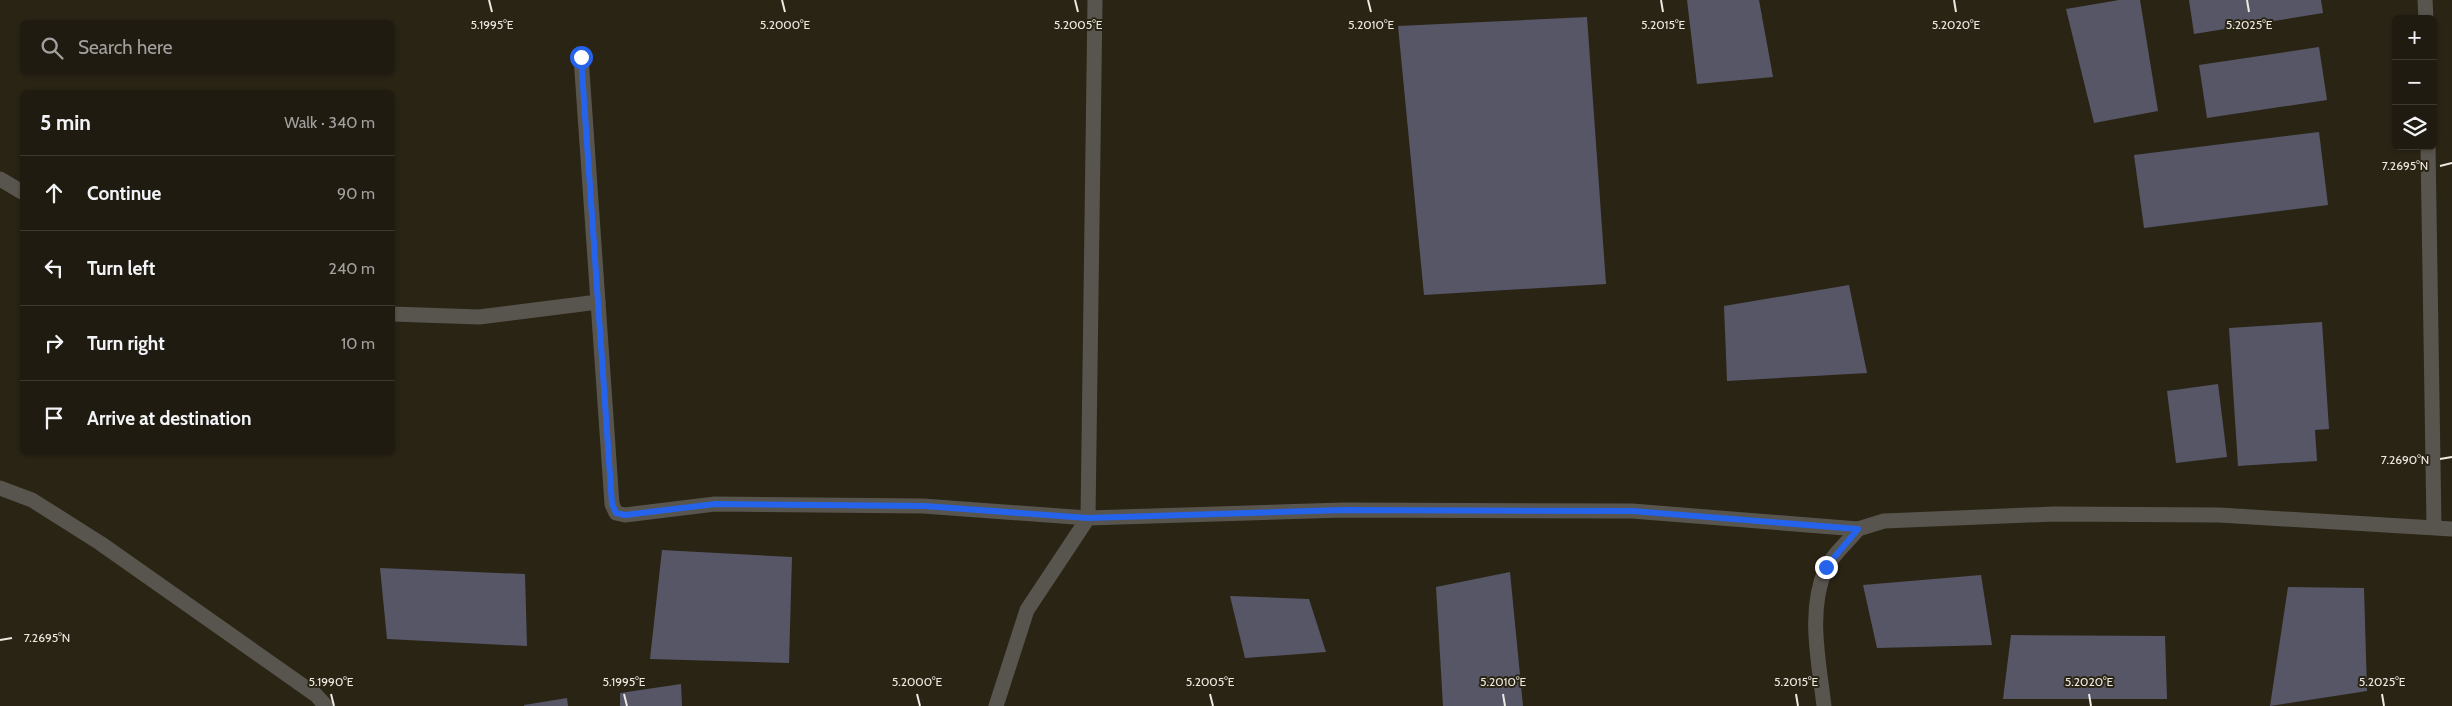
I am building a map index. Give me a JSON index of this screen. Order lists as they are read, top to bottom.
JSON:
{
  "page": {
    "map_buttons": ["+", "−"],
    "search": "Search here",
    "heading": ["5 min", "Walk · 340 m"],
    "list": [
      ["Continue", "90 m"],
      ["Turn left", "240 m"],
      ["Turn right", "10 m"],
      "Arrive at destination"
    ]
  },
  "coordinates": [
    "5.1995°E",
    "5.2000°E",
    "5.2005°E",
    "5.2010°E",
    "5.2015°E",
    "5.2020°E",
    "5.2025°E",
    "7.2695°N",
    "7.2690°N",
    "5.1990°E"
  ]
}
